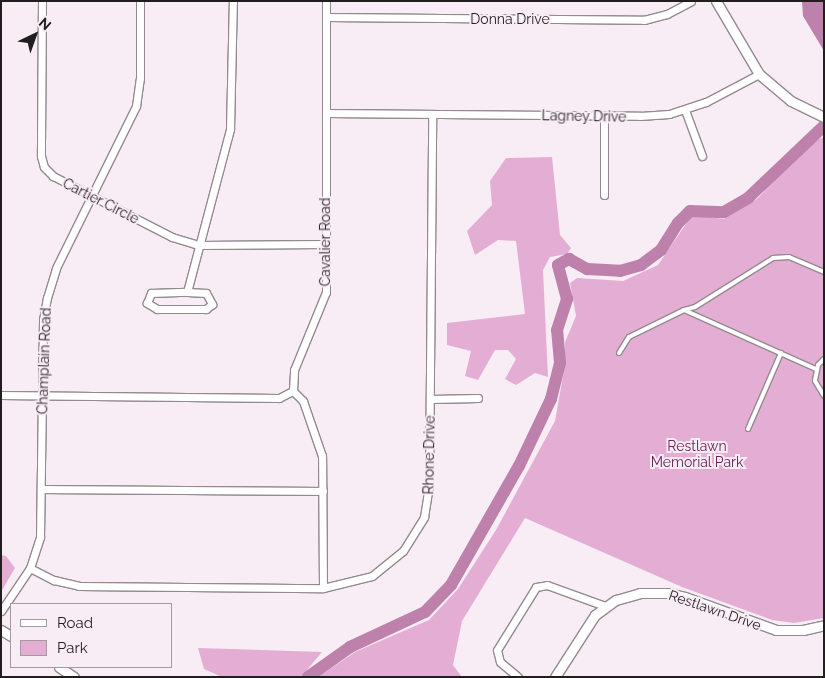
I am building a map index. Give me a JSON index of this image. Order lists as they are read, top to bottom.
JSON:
{
  "streets": {
    "street": [
      "Donna Drive",
      "Lagney Drive",
      "Cartier Circle",
      "Cavalier Road",
      "Champlain Road",
      "Rhone Drive",
      "Restlawn Drive"
    ]
  },
  "crossings": [
    ["Donna Drive", "Cavalier Road"],
    ["Lagney Drive", "Cavalier Road"],
    ["Lagney Drive", "Rhone Drive"],
    ["Cartier Circle", "Cavalier Road"],
    ["Cartier Circle", "Champlain Road"],
    ["Champlain Road", "Rhone Drive"]
  ],
  "parks": ["Restlawn Memorial Park"],
  "legend": ["Road", "Park"],
  "north": "top right"
}
